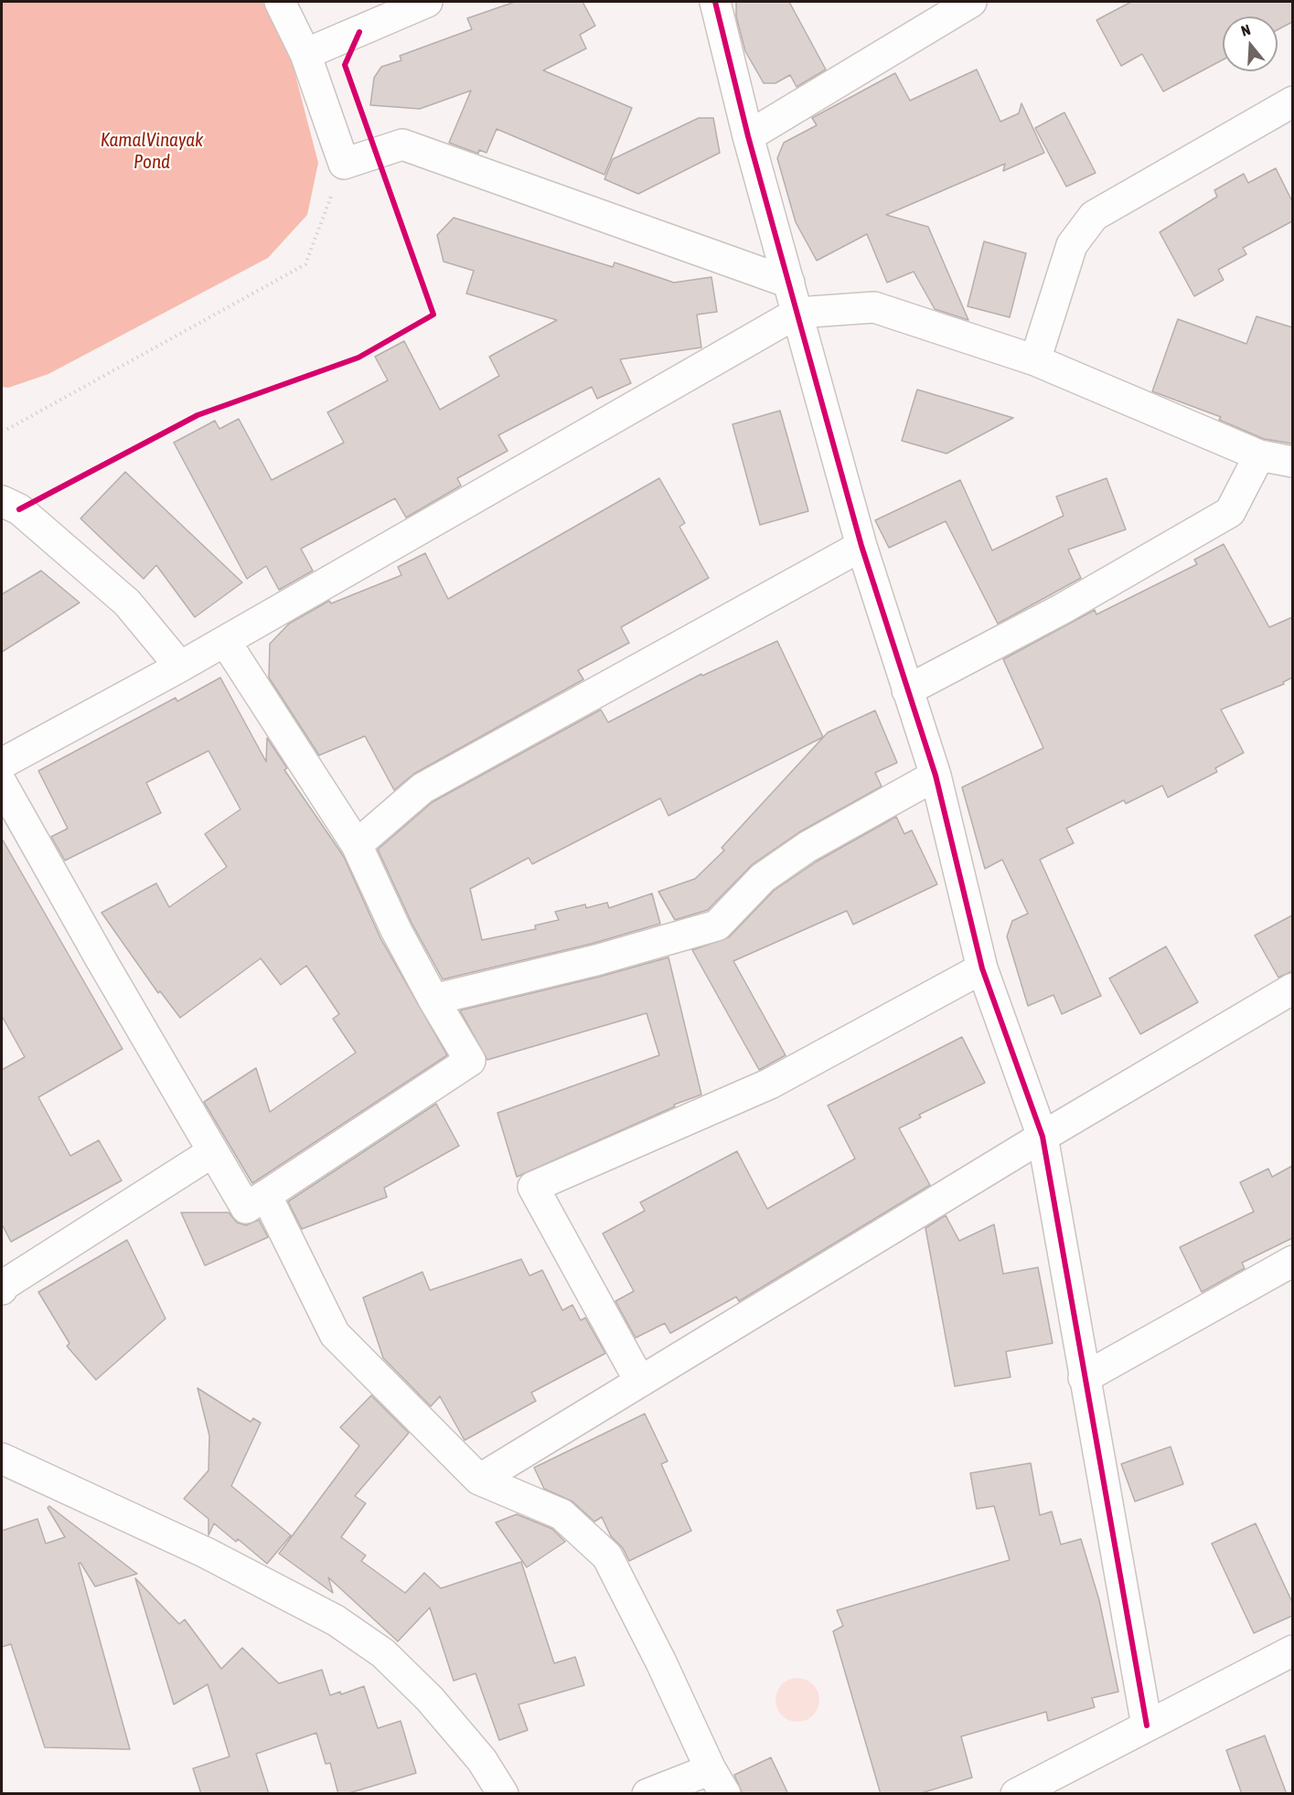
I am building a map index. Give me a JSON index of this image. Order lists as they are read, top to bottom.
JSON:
{
  "water": ["KamalVinayak Pond"],
  "north": "top"
}
